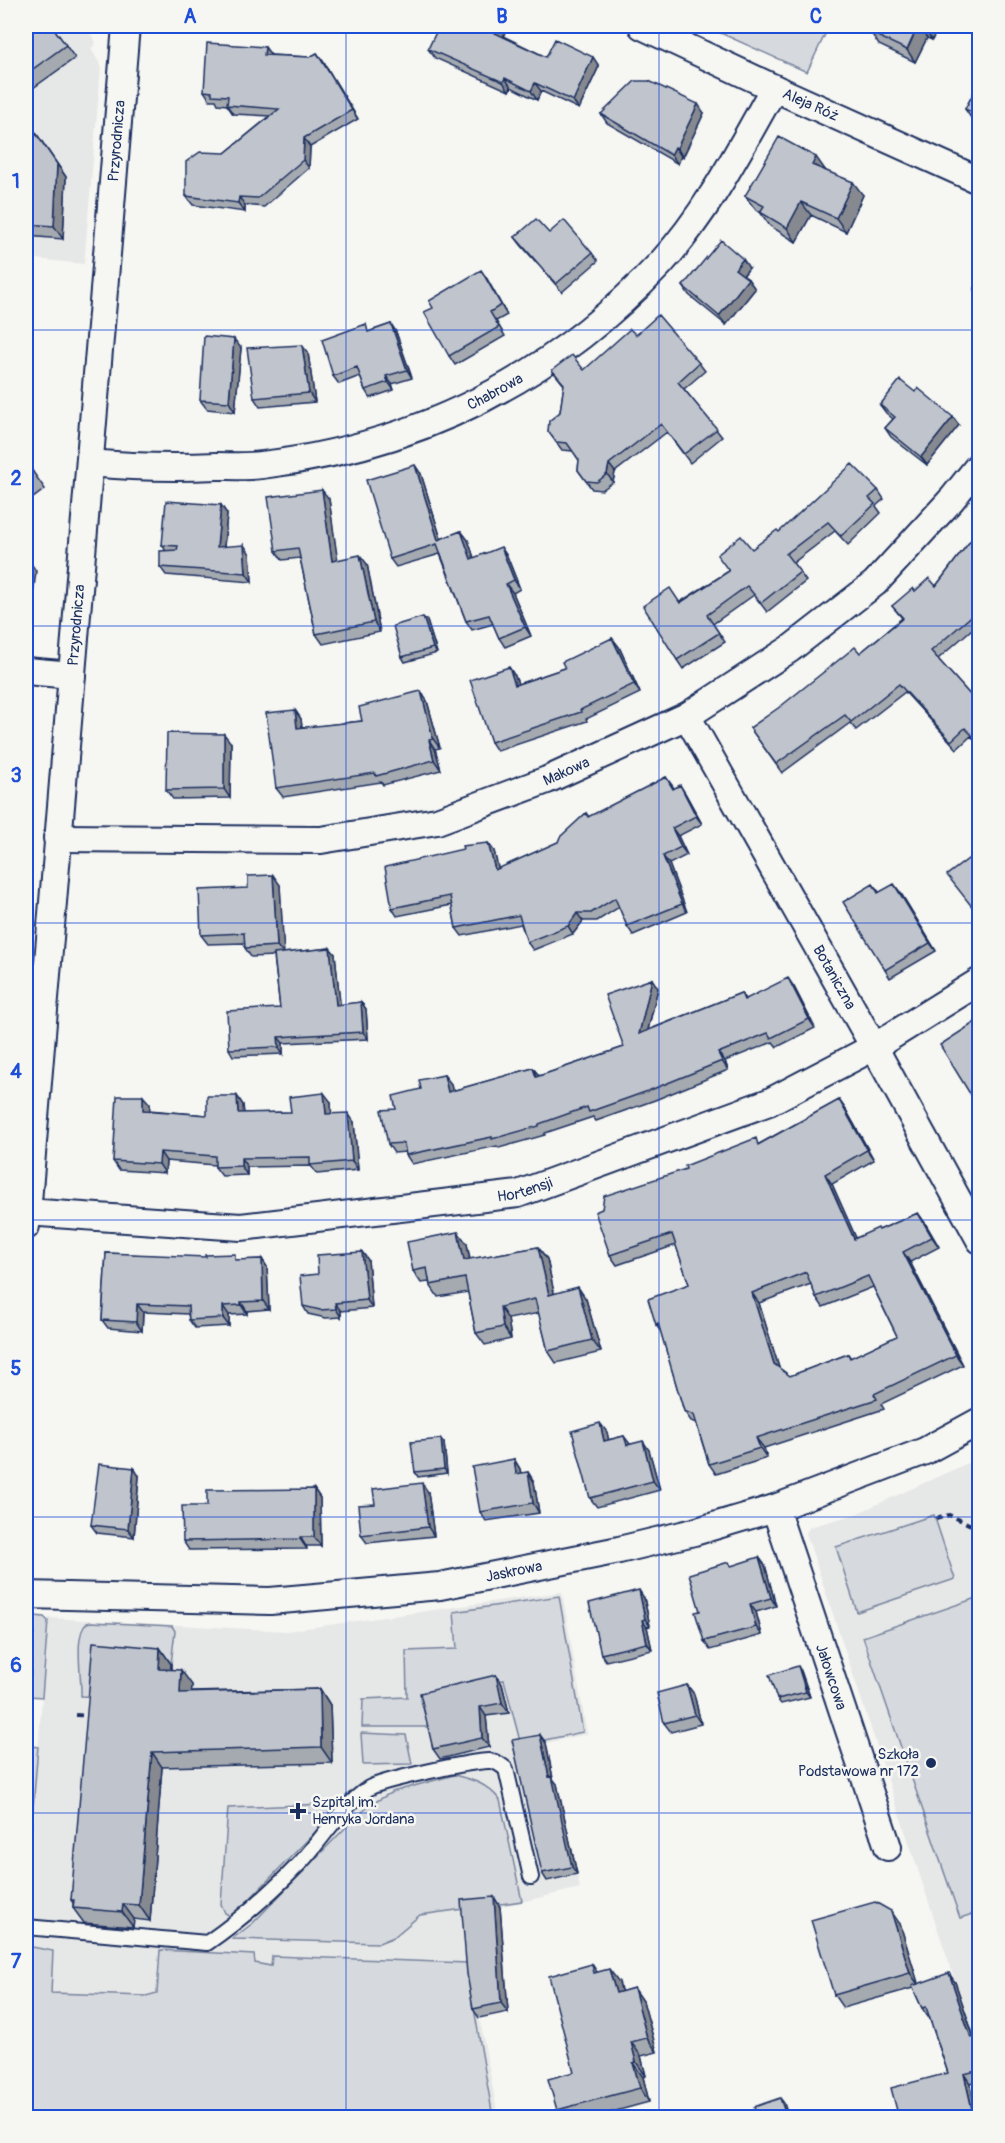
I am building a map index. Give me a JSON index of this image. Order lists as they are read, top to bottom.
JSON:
{
  "streets": {
    "street": [
      "Aleja Róż",
      "Przyrodnicza",
      "Chabrowa",
      "Makowa",
      "Botaniczna",
      "Hortensji",
      "Jaskrowa",
      "Jałowcowa"
    ]
  },
  "crossings": [
    ["Aleja Róż", "Chabrowa"],
    ["Przyrodnicza", "Chabrowa"],
    ["Przyrodnicza", "Makowa"],
    ["Przyrodnicza", "Hortensji"],
    ["Makowa", "Botaniczna"],
    ["Botaniczna", "Hortensji"],
    ["Jaskrowa", "Jałowcowa"]
  ],
  "places": {
    "other": ["Szkoła Podstawowa nr 172"],
    "health": ["Szpital im. Henryka Jordana"]
  },
  "grid": {
    "columns": ["A", "B", "C"],
    "rows": [
      "1",
      "2",
      "3",
      "4",
      "5",
      "6",
      "7"
    ]
  }
}
